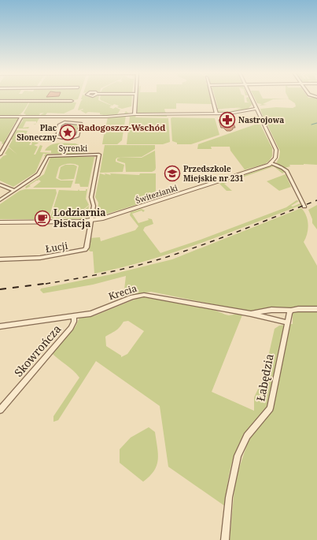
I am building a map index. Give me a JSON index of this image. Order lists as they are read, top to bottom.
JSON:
{
  "streets": {
    "street": [
      "Syrenki",
      "Świtezianki",
      "Łucji",
      "Krecia",
      "Skowrończa",
      "Łabędzia"
    ]
  },
  "crossings": [
    ["Syrenki", "Świtezianki"],
    ["Syrenki", "Łucji"],
    ["Świtezianki", "Łucji"],
    ["Krecia", "Skowrończa"],
    ["Krecia", "Łabędzia"]
  ],
  "districts": ["Radogoszcz-Wschód"],
  "places": {
    "pharmacy": ["Nastrojowa"],
    "place": ["Plac Słoneczny"],
    "school or university": ["Przedszkole Miejskie nr 231"],
    "cafe": ["Lodziarnia Pistacja"]
  }
}
